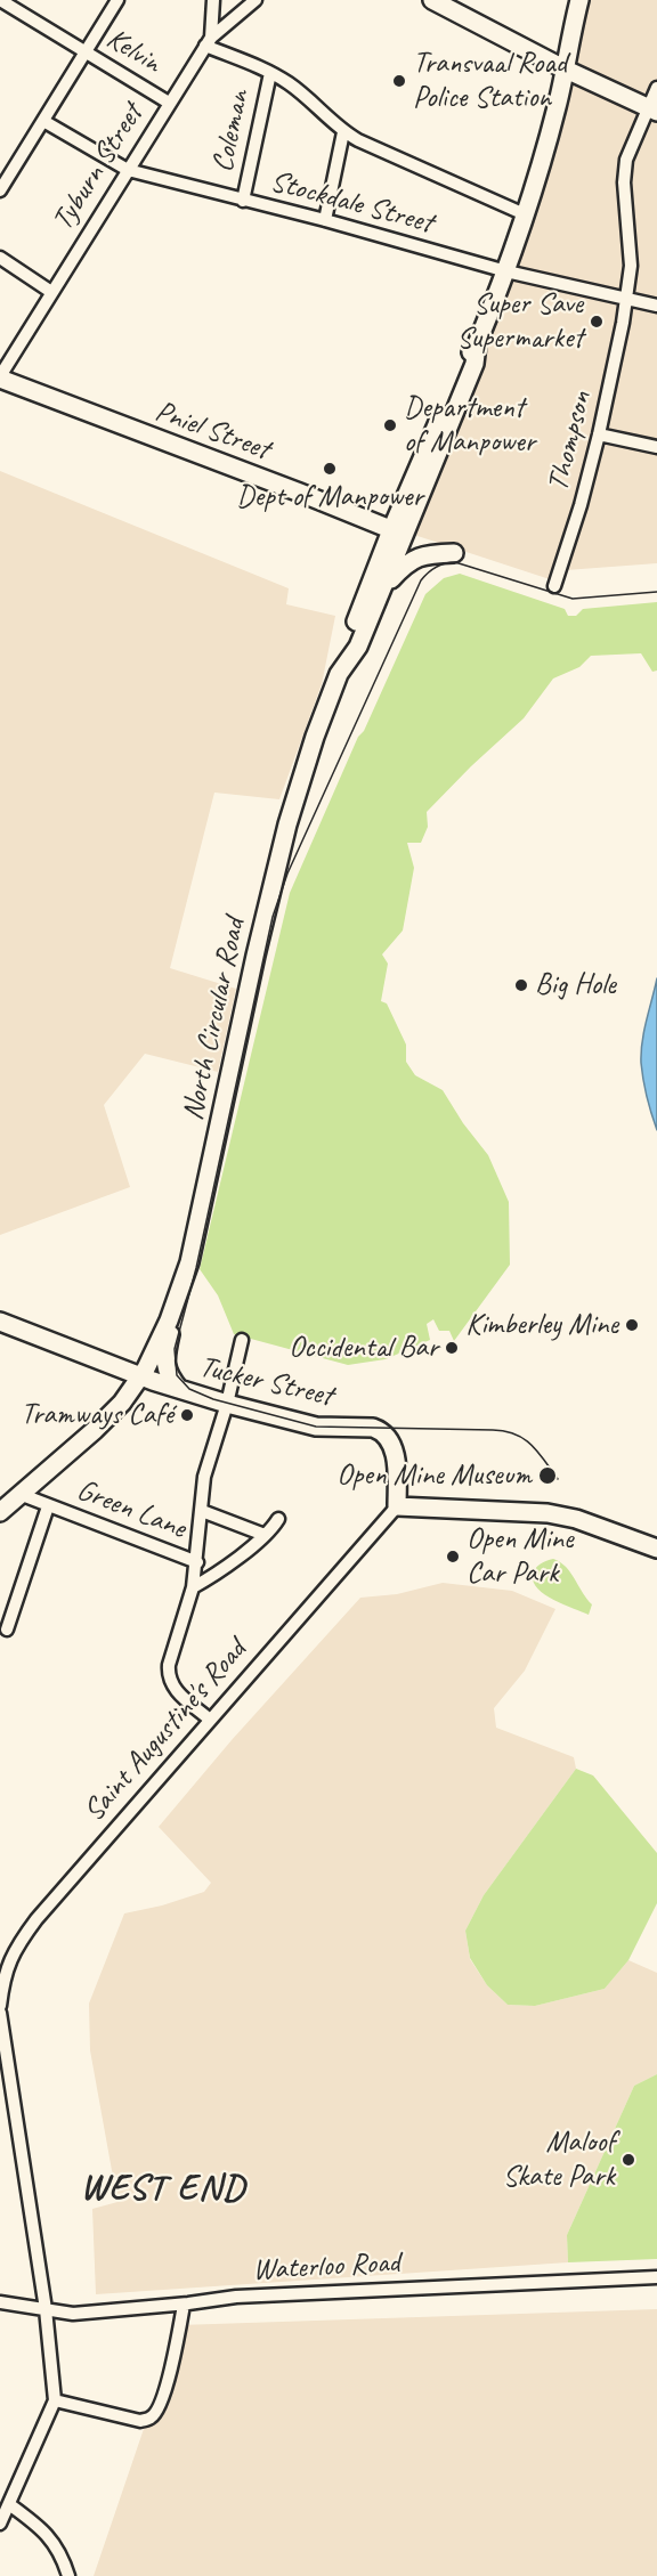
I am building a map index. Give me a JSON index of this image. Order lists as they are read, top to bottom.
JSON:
{
  "streets": {
    "street": [
      "Kelvin",
      "Coleman",
      "Tyburn Street",
      "Stockdale Street",
      "Pniel Street",
      "Thompson",
      "North Circular Road",
      "Tucker Street",
      "Green Lane",
      "Saint Augustine's Road",
      "Waterloo Road"
    ]
  },
  "crossings": [
    ["Kelvin", "Tyburn Street"],
    ["Coleman", "Stockdale Street"],
    ["Tyburn Street", "Stockdale Street"],
    ["Tyburn Street", "Pniel Street"],
    ["Stockdale Street", "Thompson"],
    ["Pniel Street", "North Circular Road"],
    ["North Circular Road", "Tucker Street"],
    ["North Circular Road", "Green Lane"],
    ["Tucker Street", "Saint Augustine's Road"]
  ],
  "districts": ["WEST END"],
  "places": [
    "Transvaal Road Police Station",
    "Super Save Supermarket",
    "Department of Manpower",
    "Dept of Manpower",
    "Big Hole",
    "Kimberley Mine",
    "Occidental Bar",
    "Tramways Café",
    "Open Mine Museum",
    "Open Mine Car Park",
    "Maloof Skate Park"
  ]
}
